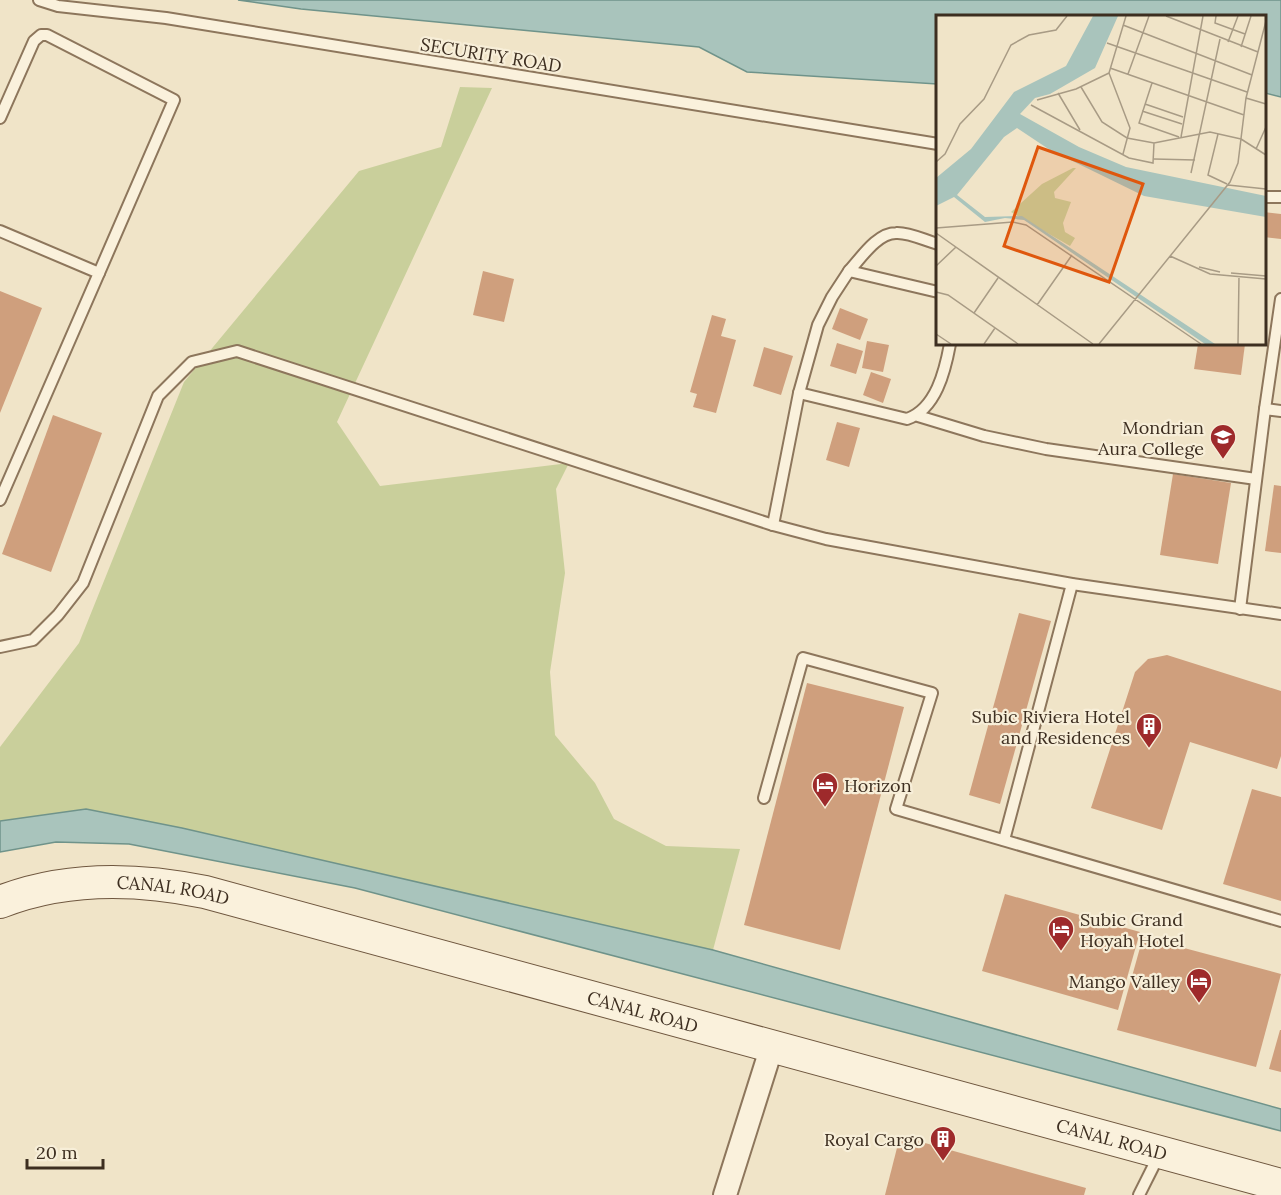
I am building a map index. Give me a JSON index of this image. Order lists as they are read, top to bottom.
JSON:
{
  "streets": {
    "main road": ["CANAL ROAD"],
    "lane": ["SECURITY ROAD"]
  },
  "places": {
    "school or university": ["Mondrian Aura College"],
    "building": ["Subic Riviera Hotel and Residences", "Royal Cargo"],
    "hotel": ["Horizon", "Subic Grand Hoyah Hotel", "Mango Valley"]
  },
  "scale_bar": "20 m"
}
